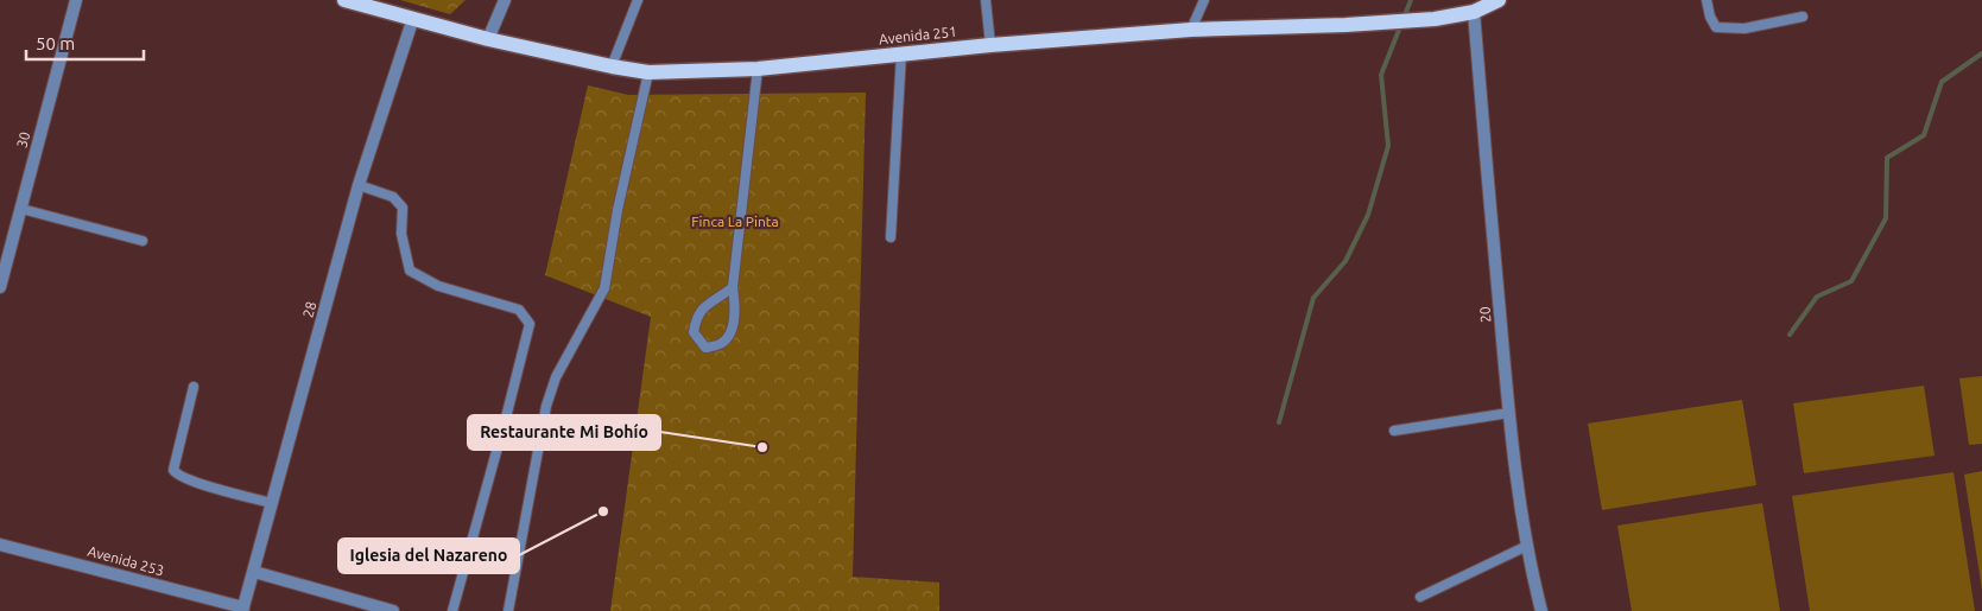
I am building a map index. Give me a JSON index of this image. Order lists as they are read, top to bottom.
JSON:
{
  "streets": {
    "main road": ["Avenida 251"],
    "street": [
      "30",
      "28",
      "20",
      "Avenida 253"
    ]
  },
  "crossings": [
    ["Avenida 251", "28"],
    ["Avenida 251", "20"],
    ["28", "Avenida 253"]
  ],
  "parks": ["Finca La Pinta"],
  "places": ["Restaurante Mi Bohío", "Iglesia del Nazareno"],
  "scale_bar": "50 m"
}
